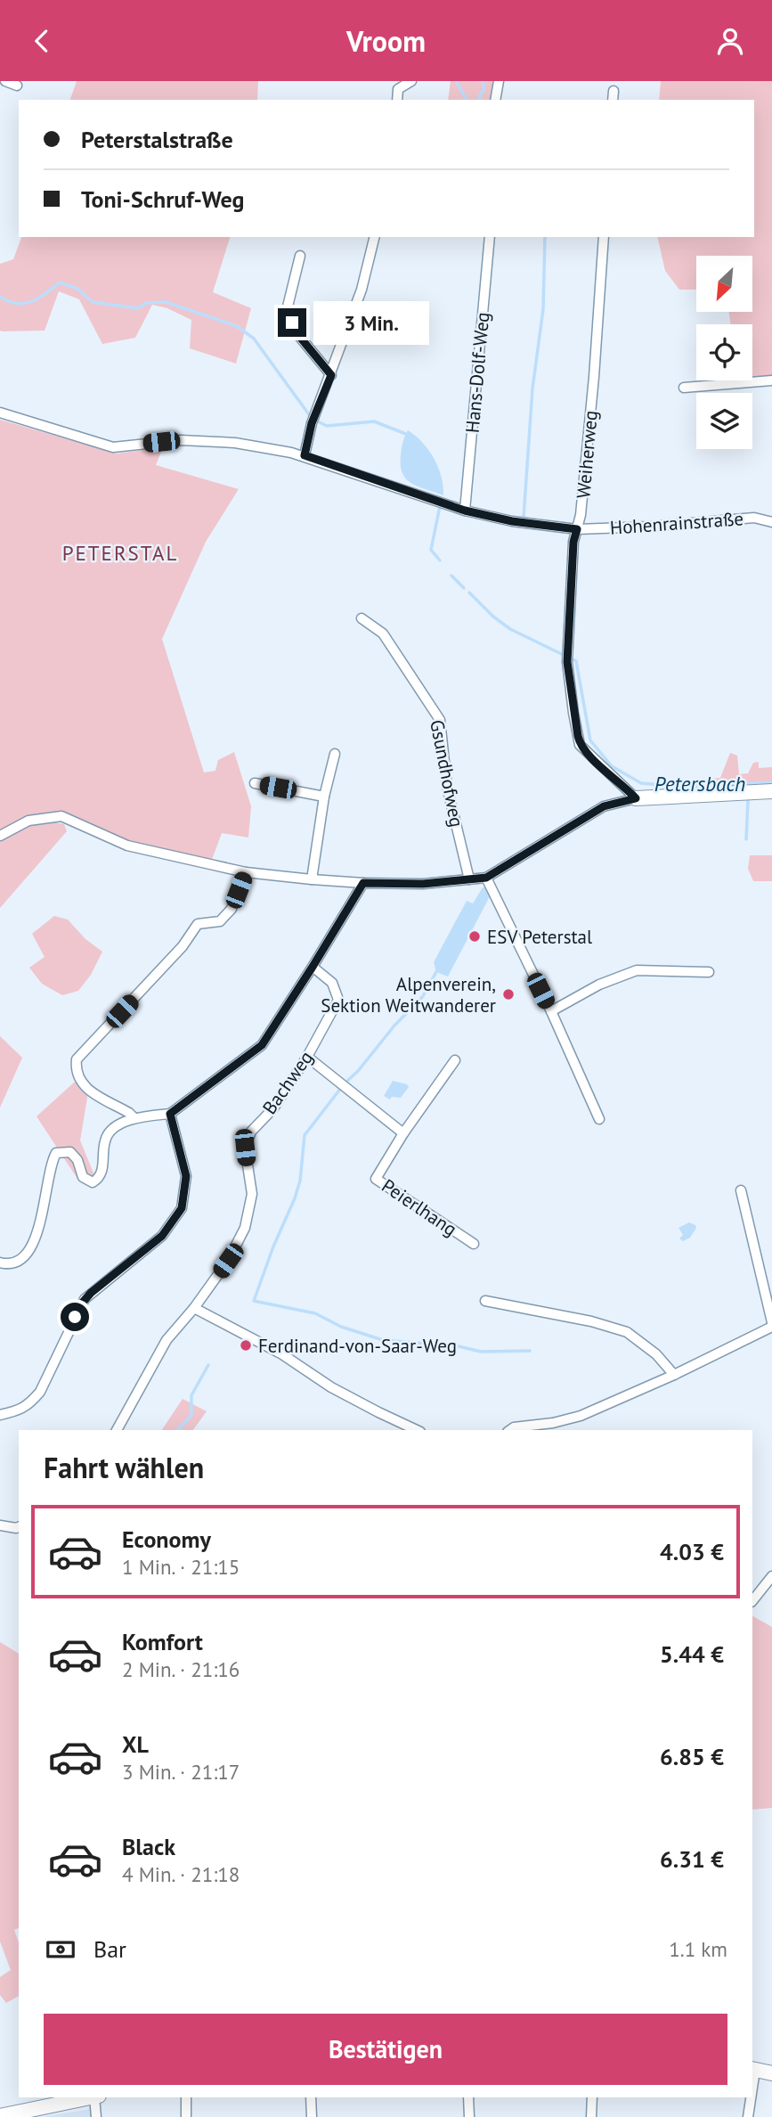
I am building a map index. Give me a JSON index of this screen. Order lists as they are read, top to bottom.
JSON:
{
  "streets": {
    "street": [
      "Hans-Dolf-Weg",
      "Weiherweg",
      "Hohenrainstraße",
      "Gsundhofweg",
      "Bachweg",
      "Peierlhang"
    ]
  },
  "crossings": [
    ["Hans-Dolf-Weg", "Hohenrainstraße"],
    ["Weiherweg", "Hohenrainstraße"]
  ],
  "districts": ["PETERSTAL"],
  "water": ["Petersbach"],
  "places": ["ESV Peterstal", "Alpenverein, Sektion Weitwanderer", "Ferdinand-von-Saar-Weg"],
  "north": "bottom left",
  "page": {
    "header": "Vroom",
    "banner": ["Peterstalstraße", "Toni-Schruf-Weg"],
    "bubble": "3 Min.",
    "heading": "Fahrt wählen",
    "list": [
      {
        "name": "Economy",
        "note": "1 Min. · 21:15",
        "value": "4.03 €"
      },
      {
        "name": "Komfort",
        "note": "2 Min. · 21:16",
        "value": "5.44 €"
      },
      {
        "name": "XL",
        "note": "3 Min. · 21:17",
        "value": "6.85 €"
      },
      {
        "name": "Black",
        "note": "4 Min. · 21:18",
        "value": "6.31 €"
      }
    ],
    "pay": ["Bar", "1.1 km"],
    "buttons": "Bestätigen"
  }
}
